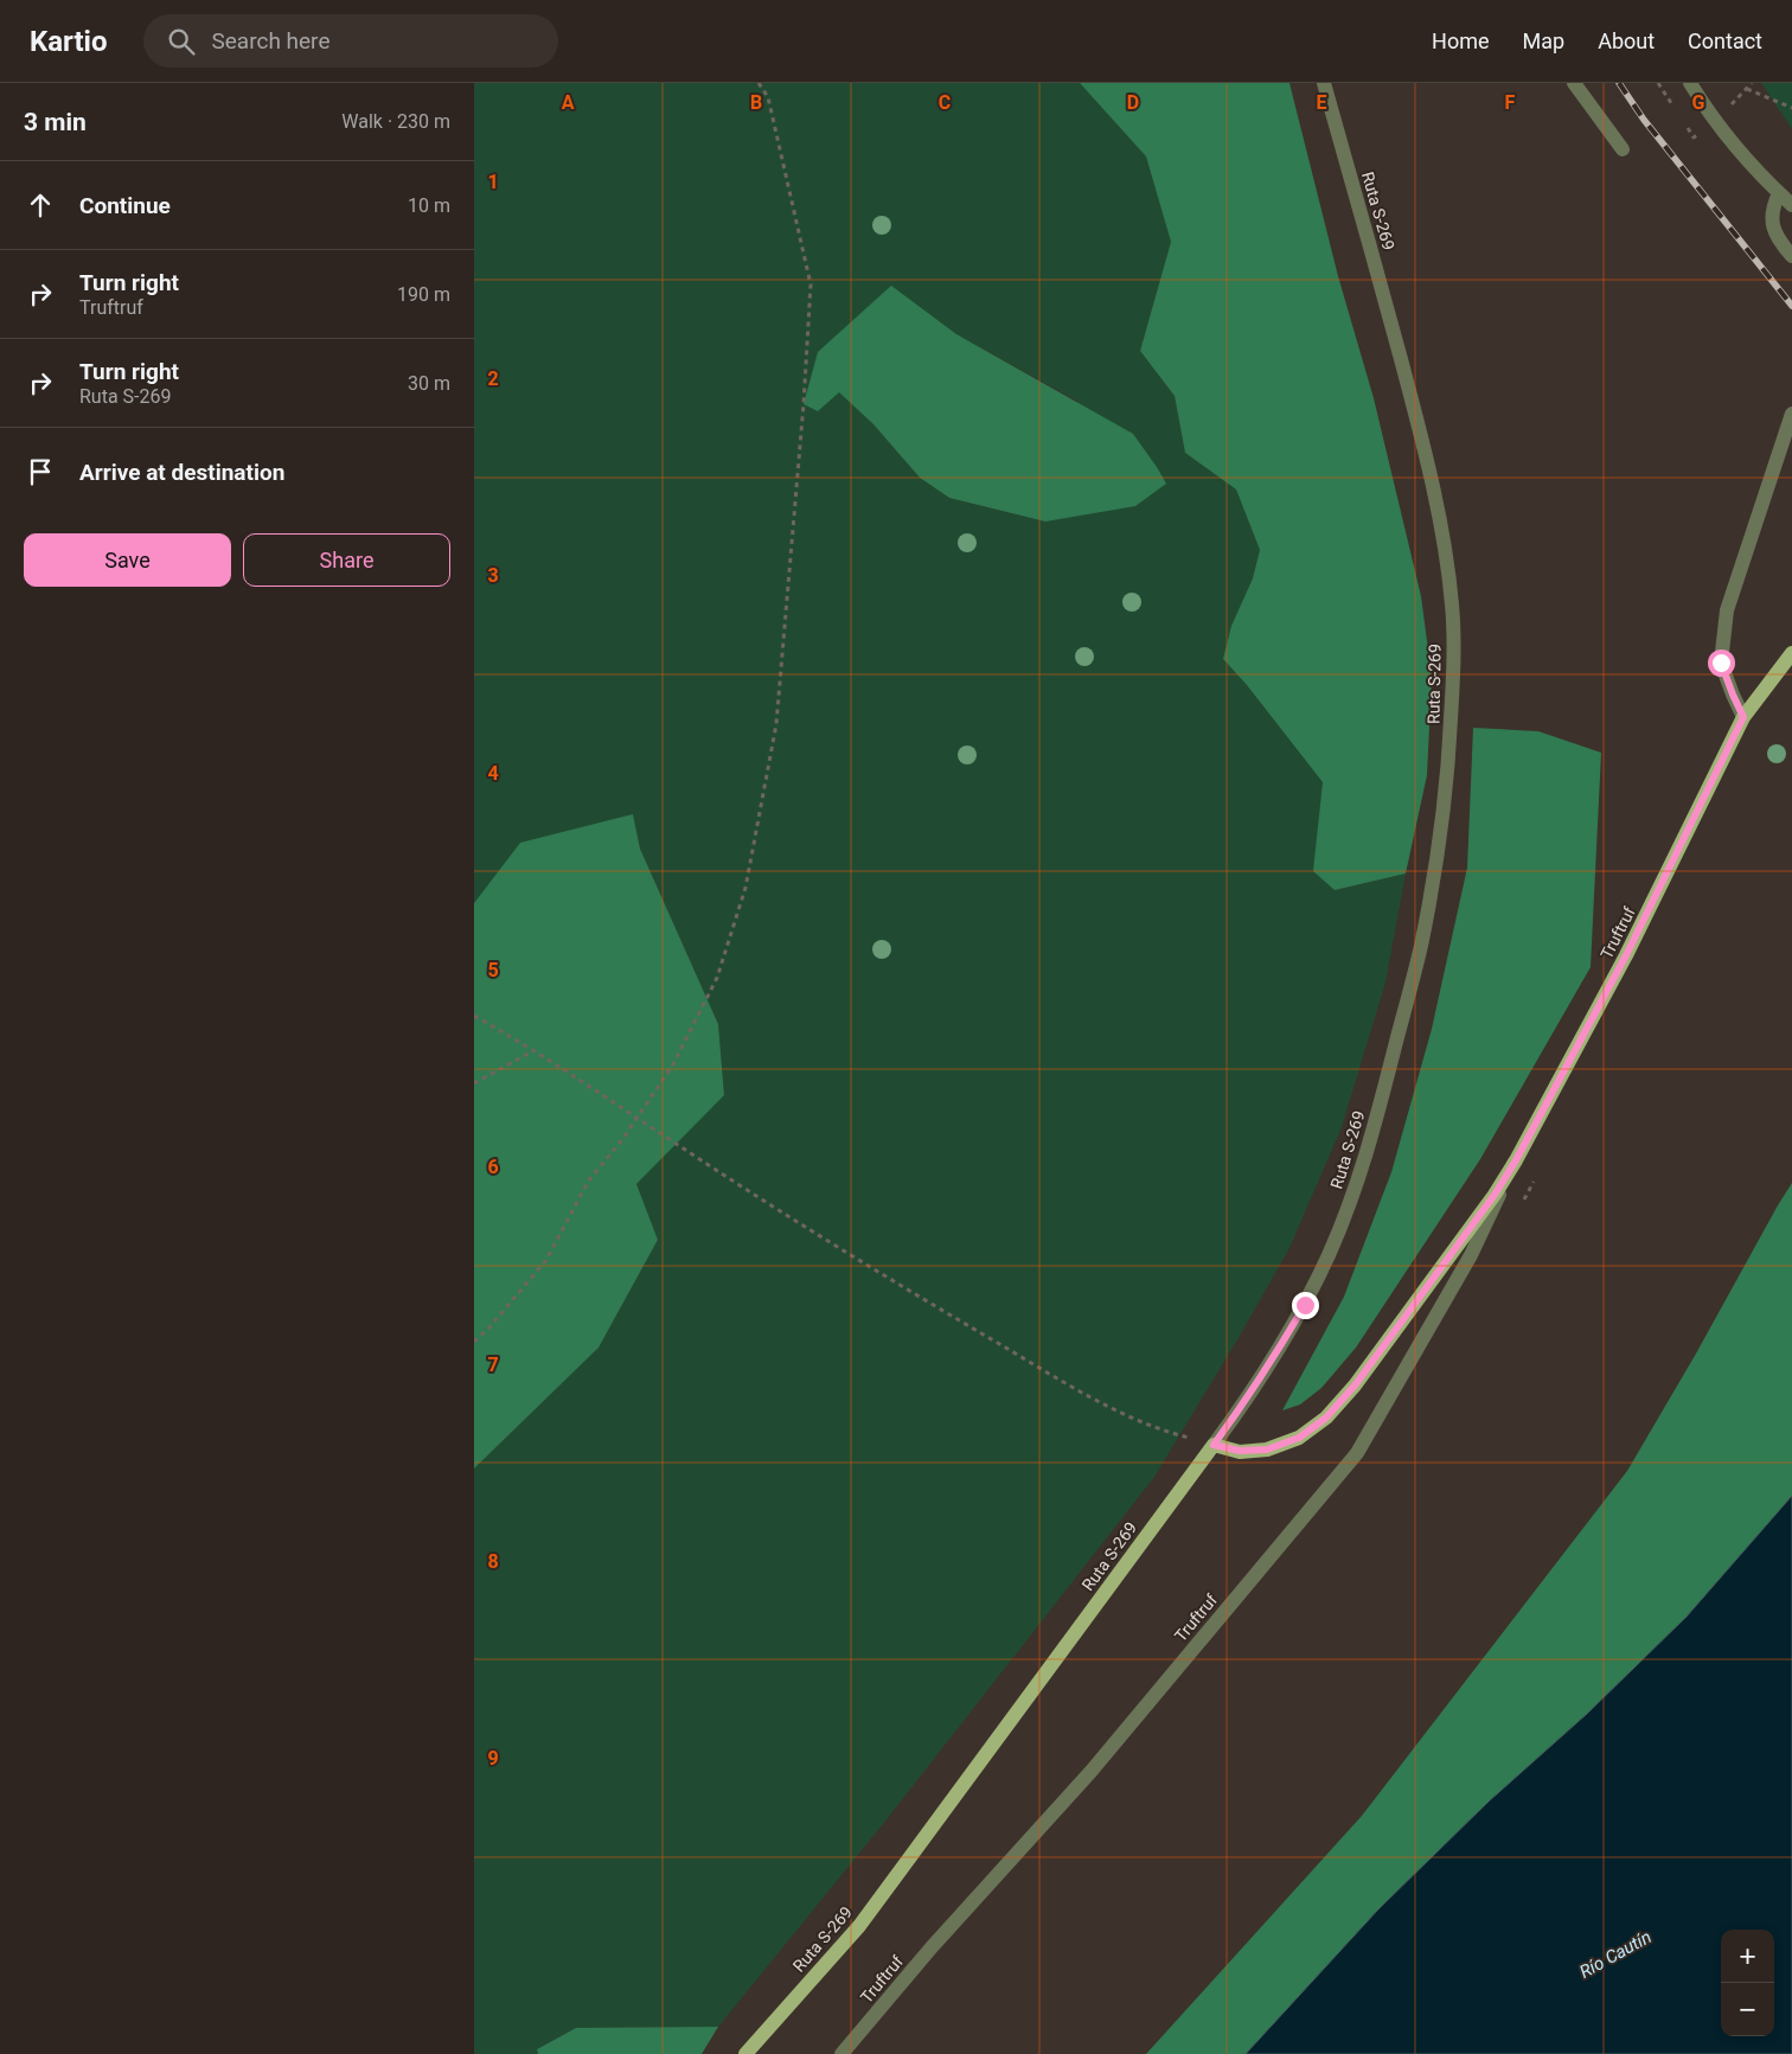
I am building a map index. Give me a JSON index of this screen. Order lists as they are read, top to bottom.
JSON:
{
  "streets": {
    "main road": ["Ruta S-269", "Truftruf"]
  },
  "crossings": [
    ["Ruta S-269", "Truftruf"]
  ],
  "water": ["Río Cautín"],
  "page": {
    "header": "Kartio",
    "search": "Search here",
    "nav": [
      "Home",
      "Map",
      "About",
      "Contact"
    ],
    "heading": ["3 min", "Walk · 230 m"],
    "list": [
      ["Continue", "10 m"],
      ["Turn right", "Truftruf", "190 m"],
      ["Turn right", "Ruta S-269", "30 m"],
      "Arrive at destination"
    ],
    "buttons": ["Save", "Share"],
    "map_buttons": ["+", "−"]
  },
  "grid": {
    "columns": [
      "A",
      "B",
      "C",
      "D",
      "E",
      "F",
      "G"
    ],
    "rows": [
      "1",
      "2",
      "3",
      "4",
      "5",
      "6",
      "7",
      "8",
      "9"
    ]
  }
}
